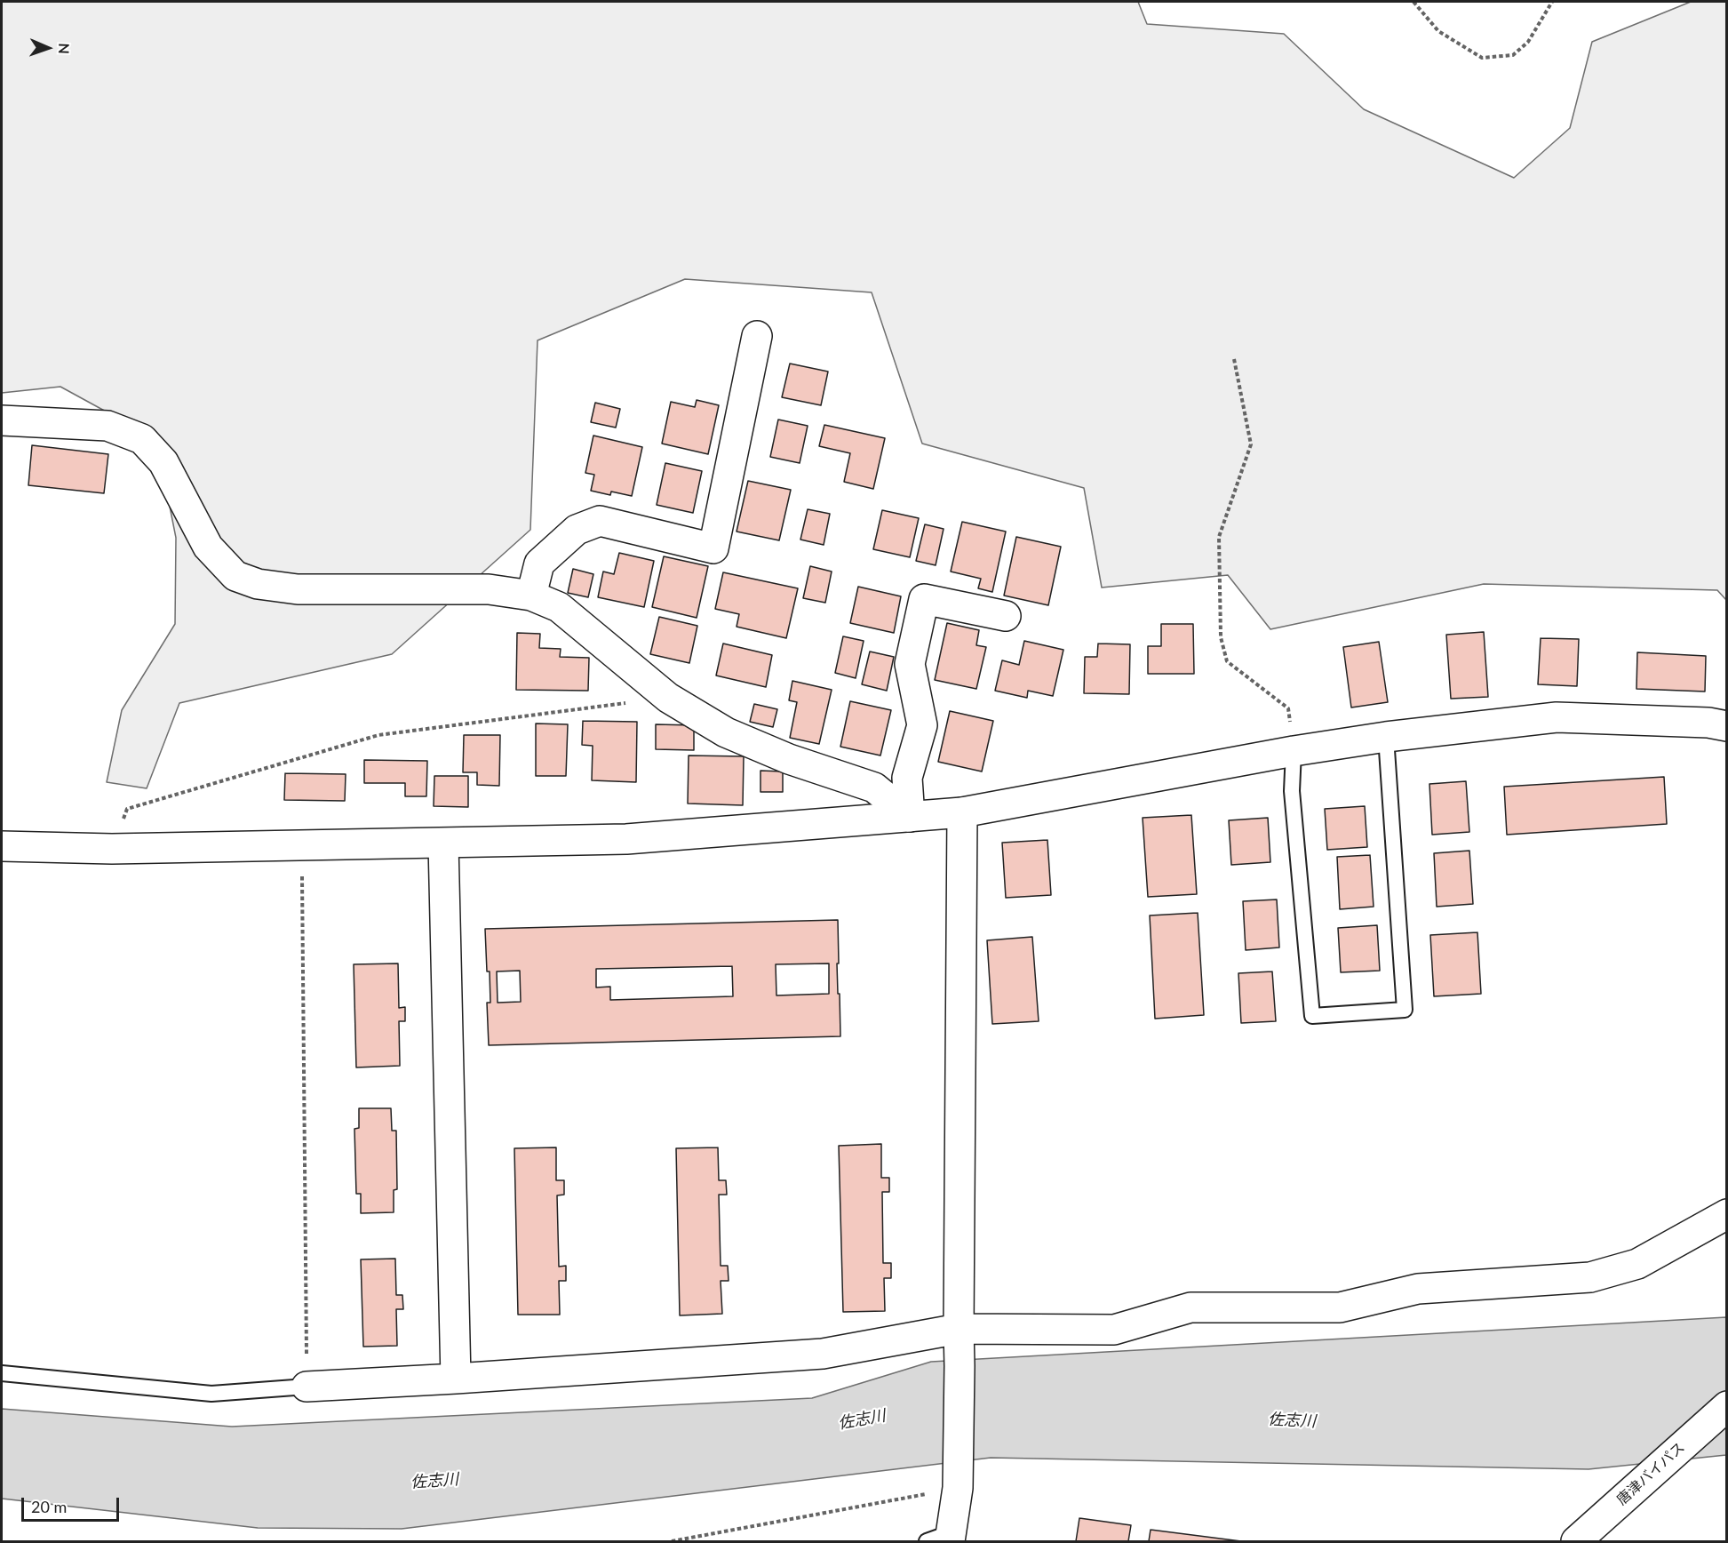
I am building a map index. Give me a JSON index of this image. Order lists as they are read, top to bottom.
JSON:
{
  "streets": {
    "main road": ["唐津バイパス"]
  },
  "water": ["佐志川"],
  "scale_bar": "20 m",
  "north": "right"
}
